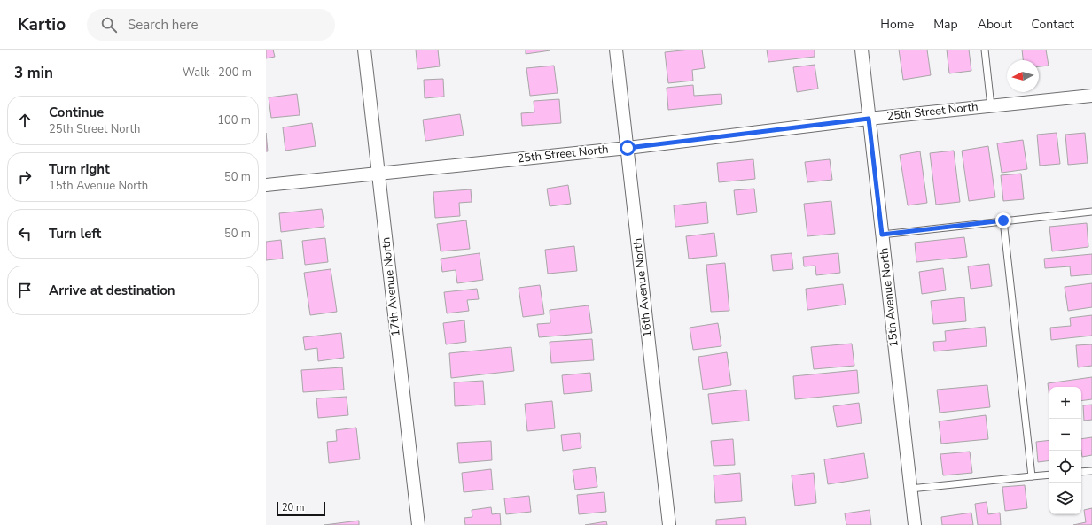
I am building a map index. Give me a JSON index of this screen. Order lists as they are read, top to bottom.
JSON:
{
  "streets": {
    "street": [
      "25th Street North",
      "17th Avenue North",
      "16th Avenue North",
      "15th Avenue North"
    ]
  },
  "crossings": [
    ["25th Street North", "17th Avenue North"],
    ["25th Street North", "16th Avenue North"],
    ["25th Street North", "15th Avenue North"]
  ],
  "scale_bar": "20 m",
  "north": "left",
  "page": {
    "header": "Kartio",
    "search": "Search here",
    "nav": [
      "Home",
      "Map",
      "About",
      "Contact"
    ],
    "heading": ["3 min", "Walk · 200 m"],
    "list": [
      ["Continue", "25th Street North", "100 m"],
      ["Turn right", "15th Avenue North", "50 m"],
      ["Turn left", "50 m"],
      "Arrive at destination"
    ],
    "map_buttons": ["+", "−"],
    "scale": "20 m"
  }
}
